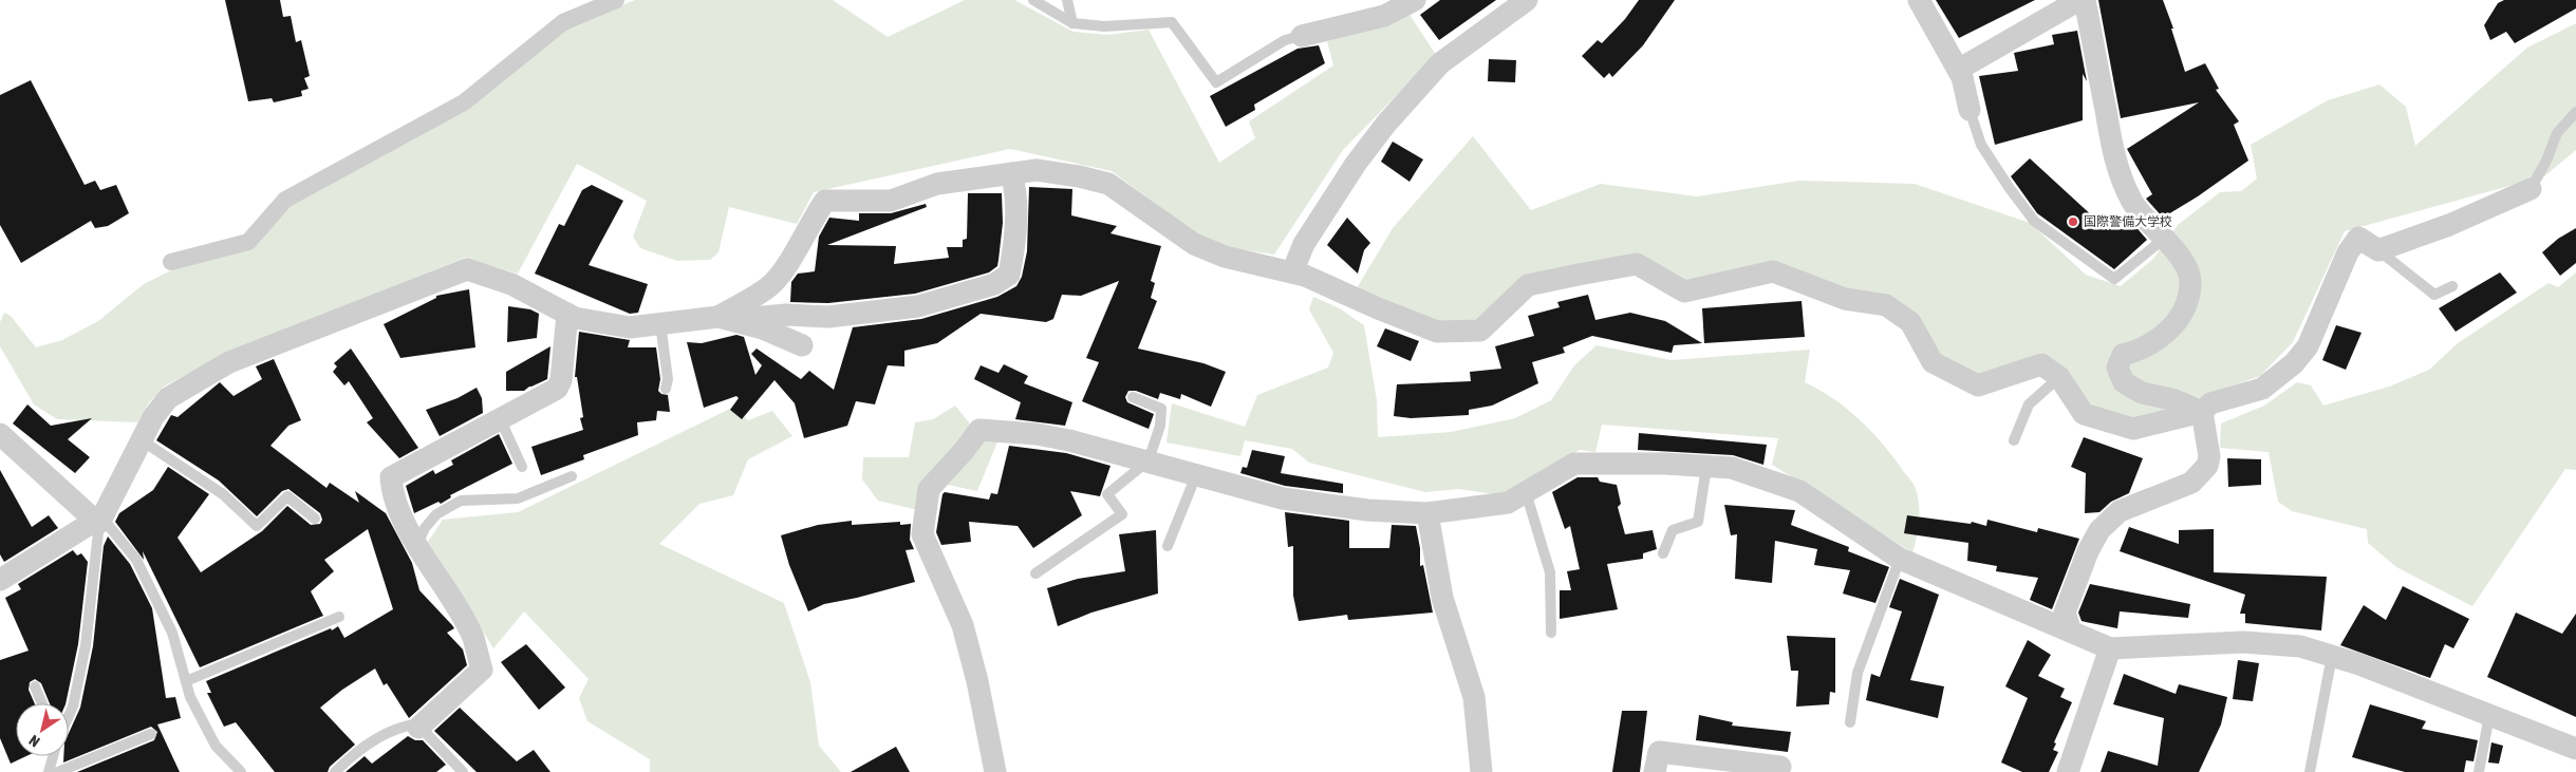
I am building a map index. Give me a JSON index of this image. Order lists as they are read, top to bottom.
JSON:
{
  "places": ["国際警備大学校"],
  "north": "bottom left"
}
